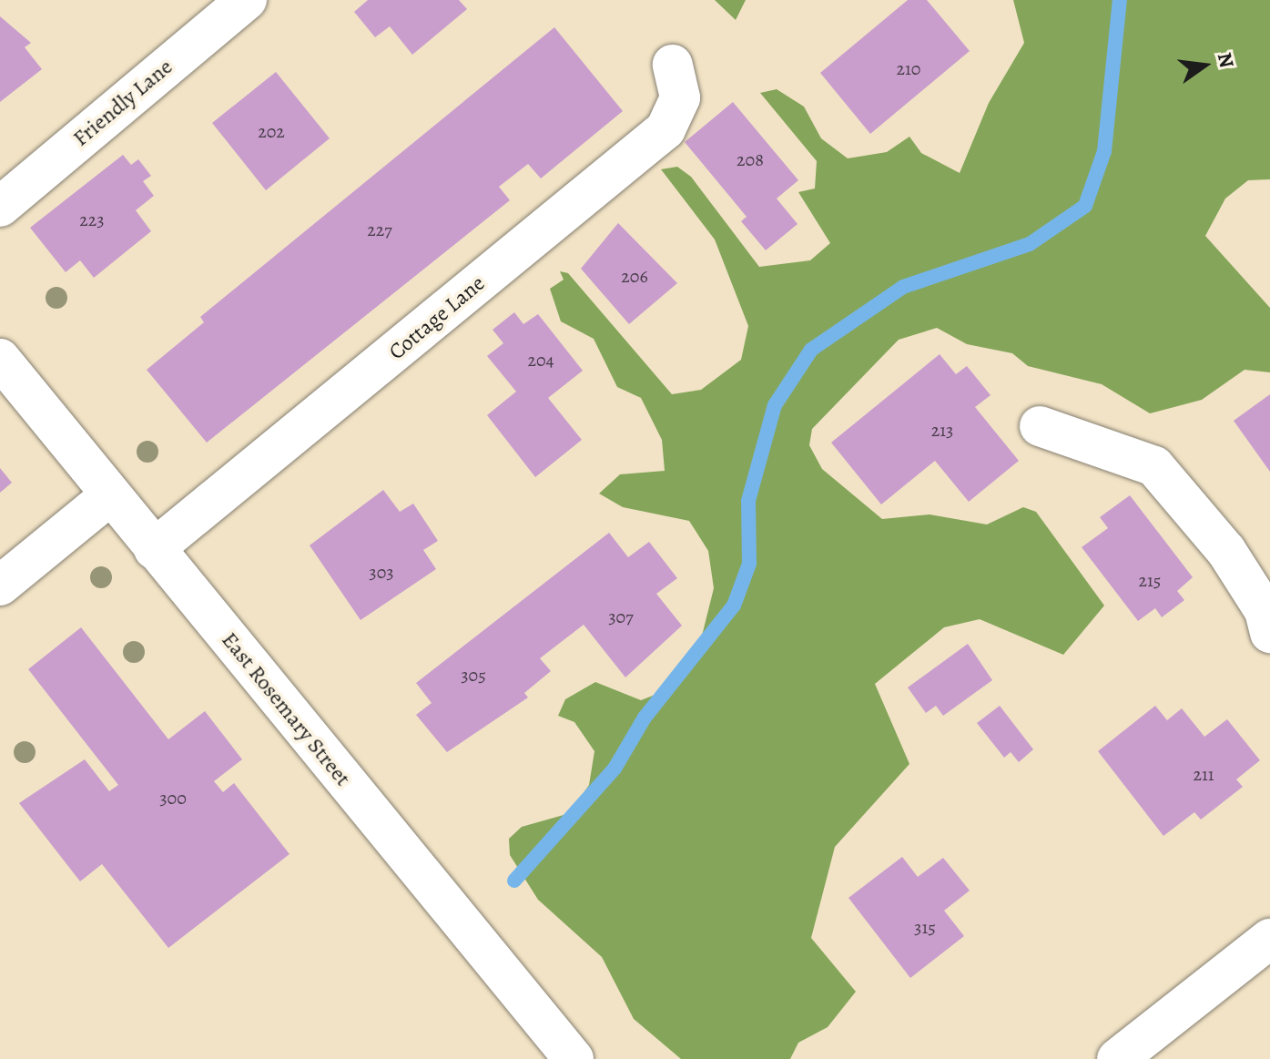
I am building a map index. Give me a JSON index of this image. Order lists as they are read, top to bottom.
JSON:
{
  "streets": {
    "street": ["Friendly Lane", "Cottage Lane", "East Rosemary Street"]
  },
  "crossings": [
    ["Cottage Lane", "East Rosemary Street"]
  ],
  "house_numbers": [
    "210",
    "202",
    "208",
    "223",
    "227",
    "206",
    "204",
    "213",
    "303",
    "215",
    "307",
    "305",
    "211",
    "300",
    "315"
  ],
  "north": "right"
}
